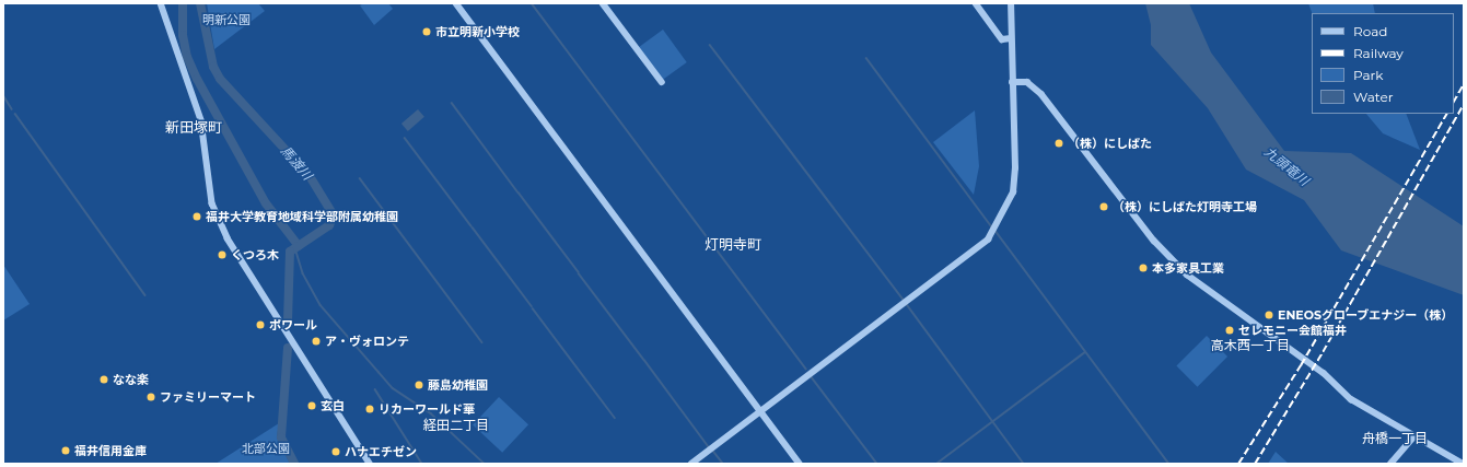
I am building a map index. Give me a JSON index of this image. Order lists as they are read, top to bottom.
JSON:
{
  "districts": [
    "新田塚町",
    "灯明寺町",
    "高木西一丁目",
    "経田二丁目",
    "舟橋一丁目"
  ],
  "water": ["馬渡川", "九頭竜川"],
  "parks": ["明新公園", "北部公園"],
  "places": [
    "市立明新小学校",
    "（株）にしばた",
    "（株）にしばた灯明寺工場",
    "福井大学教育地域科学部附属幼稚園",
    "くつろ木",
    "本多家具工業",
    "ENEOSグローブエナジー（株）",
    "ポワール",
    "セレモニー会館福井",
    "ア・ヴォロンテ",
    "なな楽",
    "藤島幼稚園",
    "ファミリーマート",
    "玄白",
    "リカーワールド華",
    "福井信用金庫",
    "ハナエチゼン"
  ],
  "legend": [
    "Road",
    "Railway",
    "Park",
    "Water"
  ]
}
